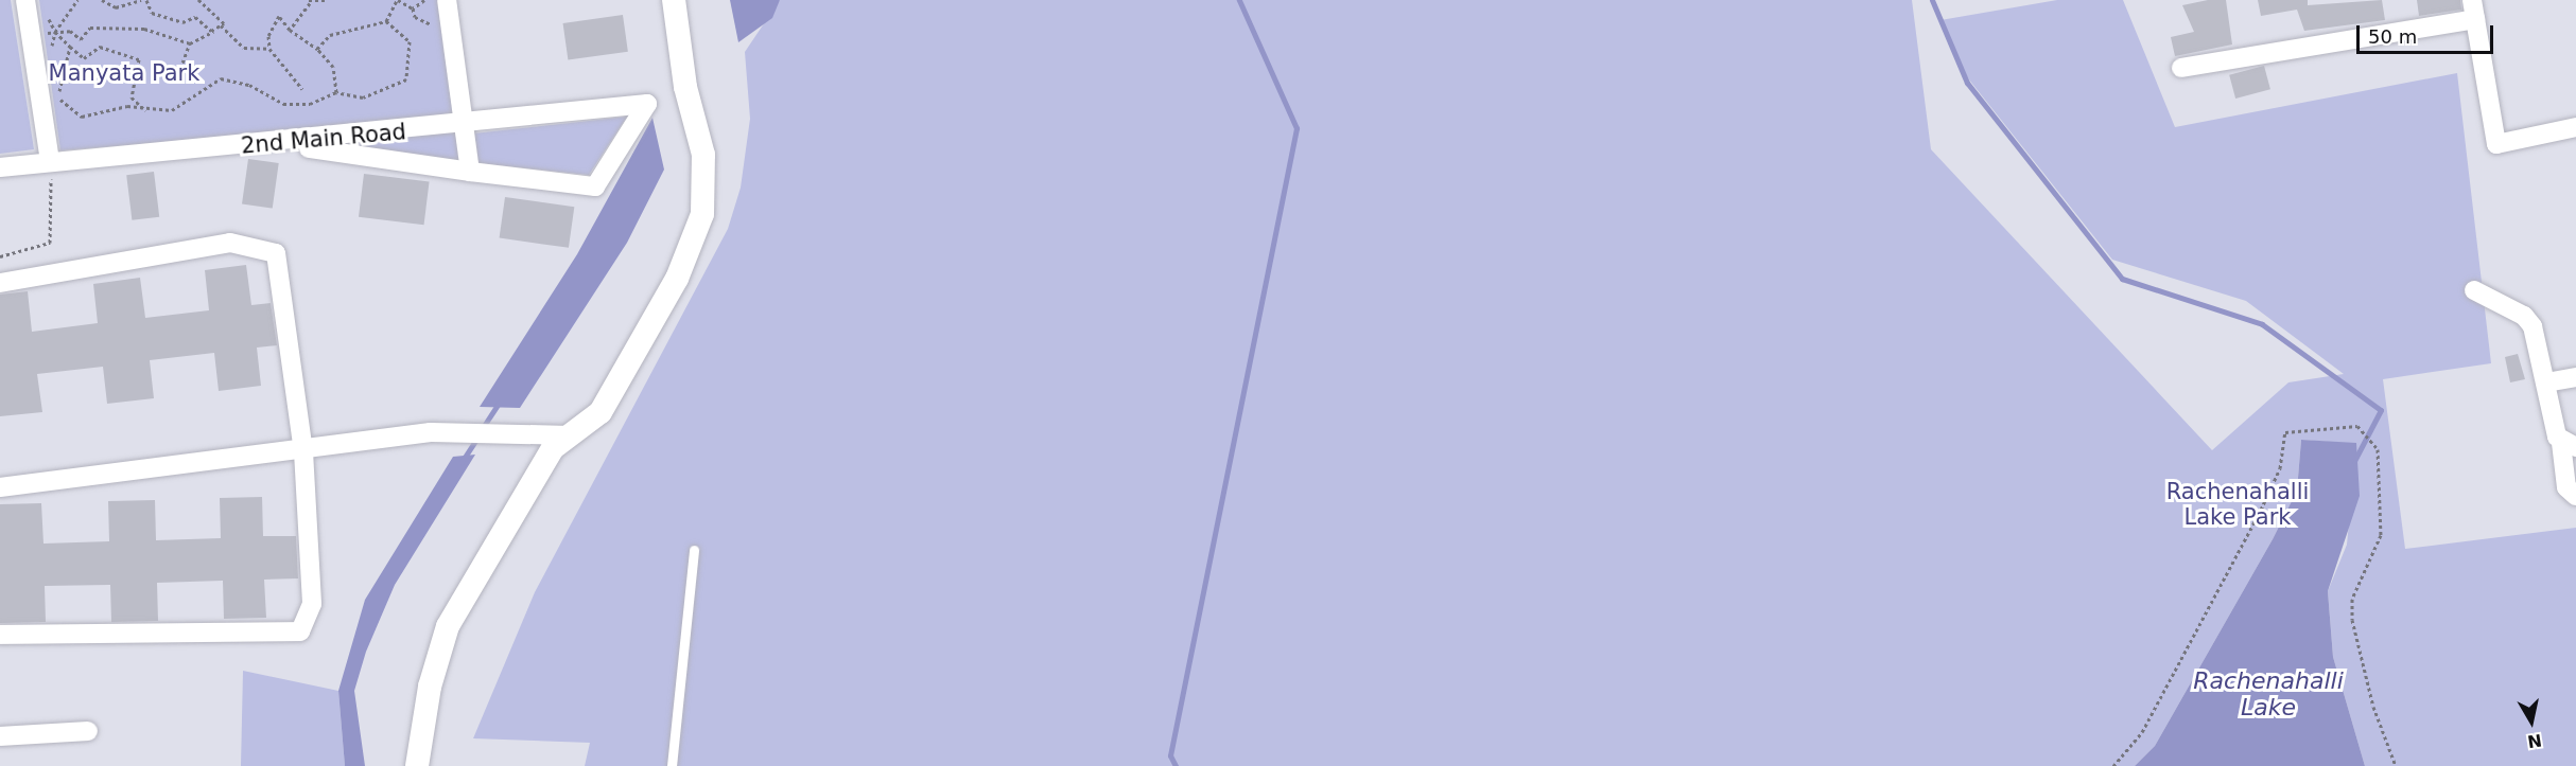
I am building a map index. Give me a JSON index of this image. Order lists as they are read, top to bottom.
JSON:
{
  "streets": {
    "street": ["2nd Main Road"]
  },
  "water": ["Rachenahalli Lake"],
  "parks": ["Manyata Park", "Rachenahalli Lake Park"],
  "scale_bar": "50 m",
  "north": "bottom"
}
